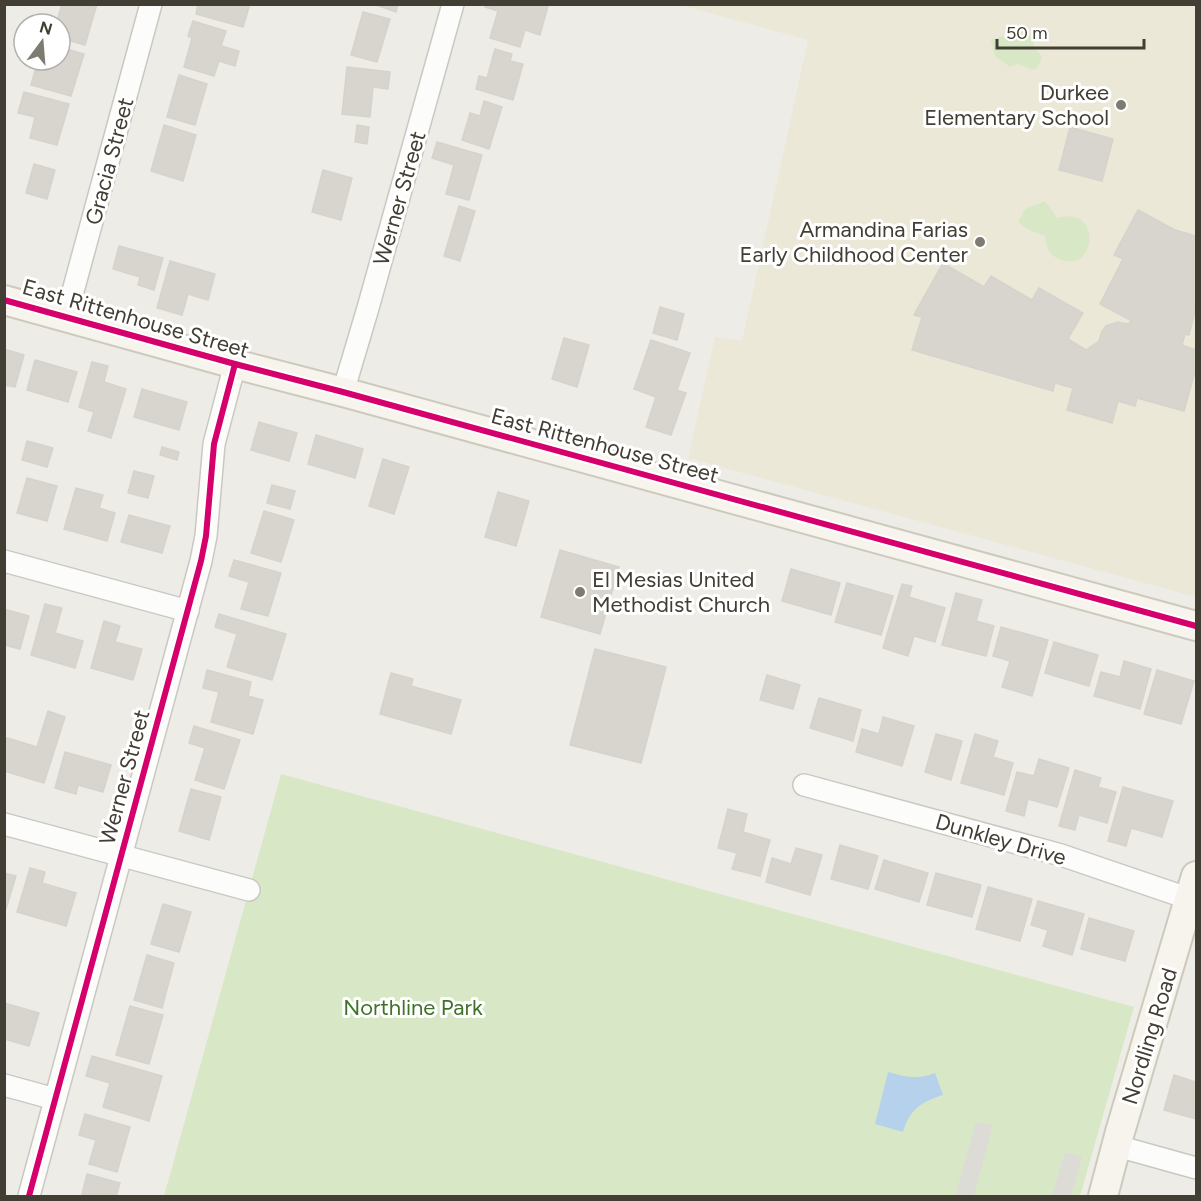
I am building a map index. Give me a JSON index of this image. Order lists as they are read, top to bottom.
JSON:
{
  "streets": {
    "street": [
      "Gracia Street",
      "Werner Street",
      "East Rittenhouse Street",
      "Dunkley Drive",
      "Nordling Road"
    ]
  },
  "crossings": [
    ["Gracia Street", "East Rittenhouse Street"],
    ["Werner Street", "East Rittenhouse Street"],
    ["Dunkley Drive", "Nordling Road"]
  ],
  "parks": ["Northline Park"],
  "places": ["Durkee Elementary School", "Armandina Farias Early Childhood Center", "El Mesias United Methodist Church"],
  "scale_bar": "50 m",
  "north": "top"
}
